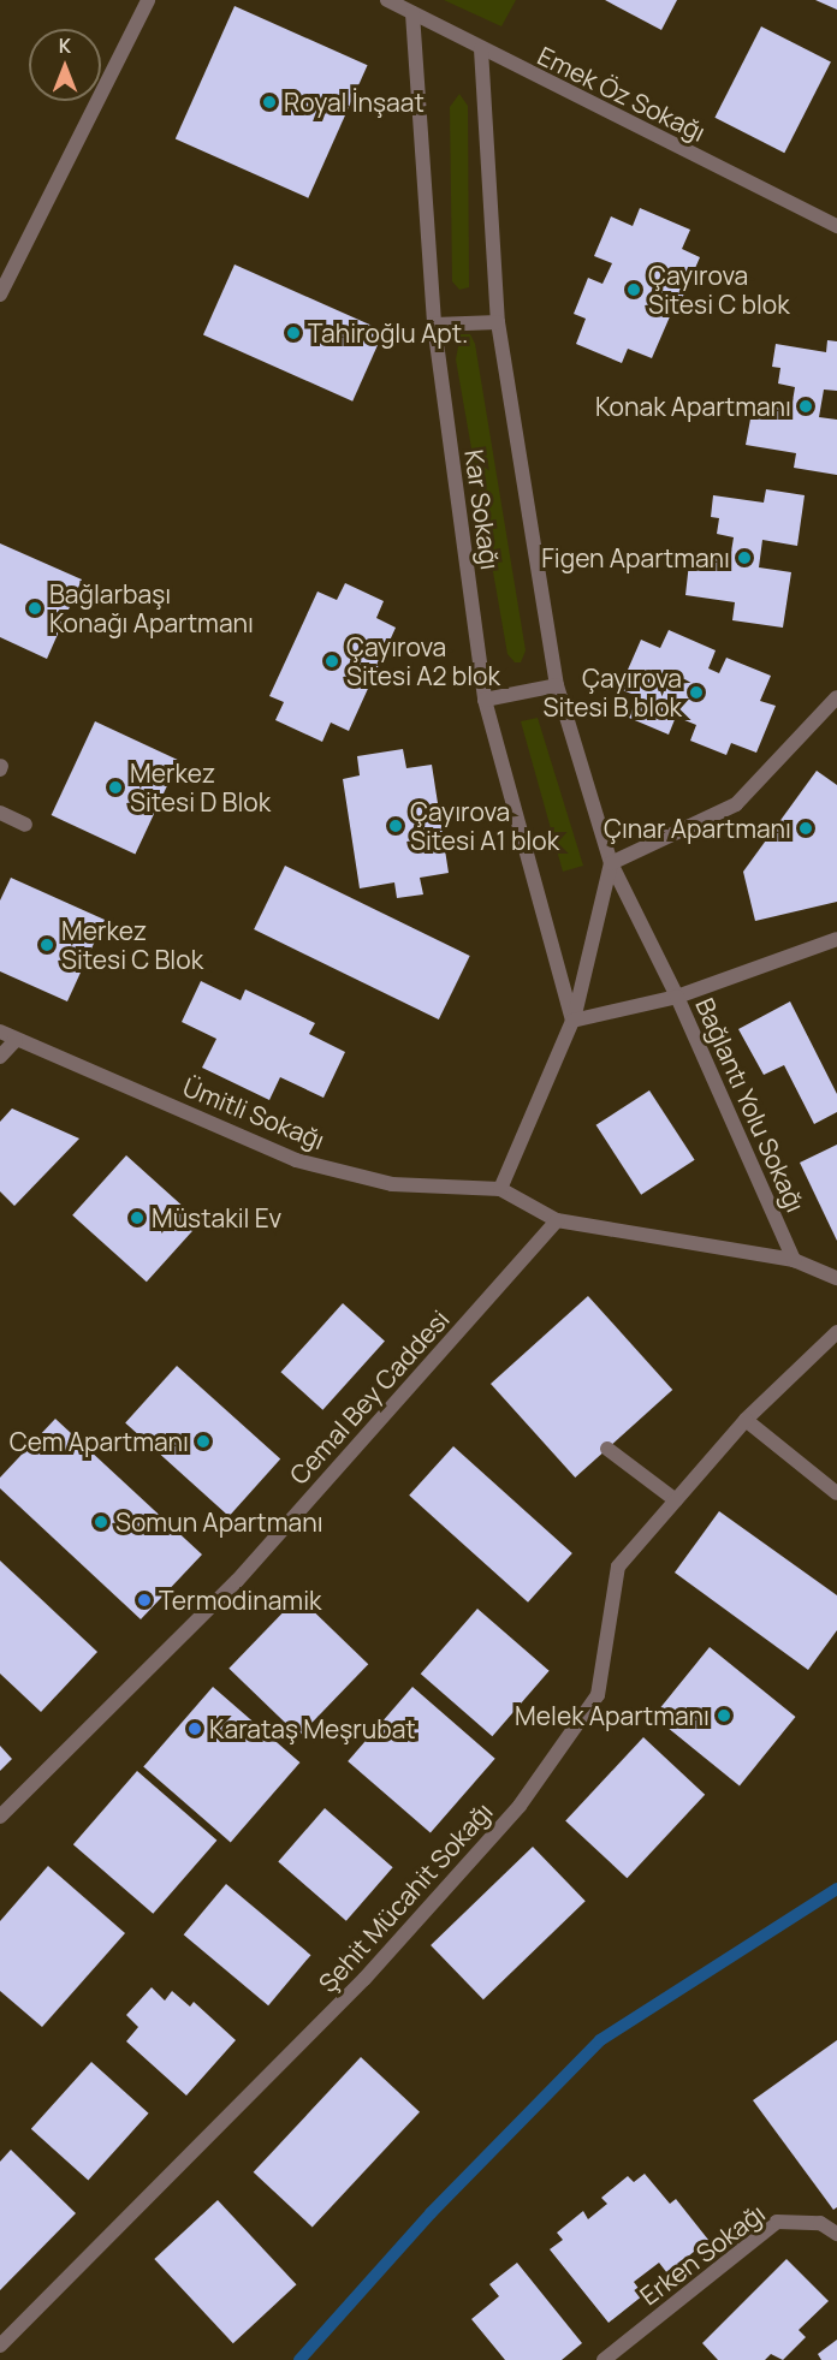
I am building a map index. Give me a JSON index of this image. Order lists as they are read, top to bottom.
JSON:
{
  "streets": {
    "street": [
      "Emek Öz Sokağı",
      "Kar Sokağı",
      "Bağlantı Yolu Sokağı",
      "Ümitli Sokağı",
      "Cemal Bey Caddesi",
      "Şehit Mücahit Sokağı",
      "Erken Sokağı"
    ]
  },
  "crossings": [
    ["Emek Öz Sokağı", "Kar Sokağı"],
    ["Kar Sokağı", "Bağlantı Yolu Sokağı"],
    ["Bağlantı Yolu Sokağı", "Ümitli Sokağı"],
    ["Ümitli Sokağı", "Cemal Bey Caddesi"]
  ],
  "places": [
    "Royal İnşaat",
    "Çayırova Sitesi C blok",
    "Tahiroğlu Apt.",
    "Konak Apartmanı",
    "Figen Apartmanı",
    "Bağlarbaşı Konağı Apartmanı",
    "Çayırova Sitesi A2 blok",
    "Çayırova Sitesi B blok",
    "Merkez Sitesi D Blok",
    "Çayırova Sitesi A1 blok",
    "Çınar Apartmanı",
    "Merkez Sitesi C Blok",
    "Müstakil Ev",
    "Cem Apartmanı",
    "Somun Apartmanı",
    "Termodinamik",
    "Melek Apartmanı",
    "Karataş Meşrubat"
  ],
  "north": "top"
}
